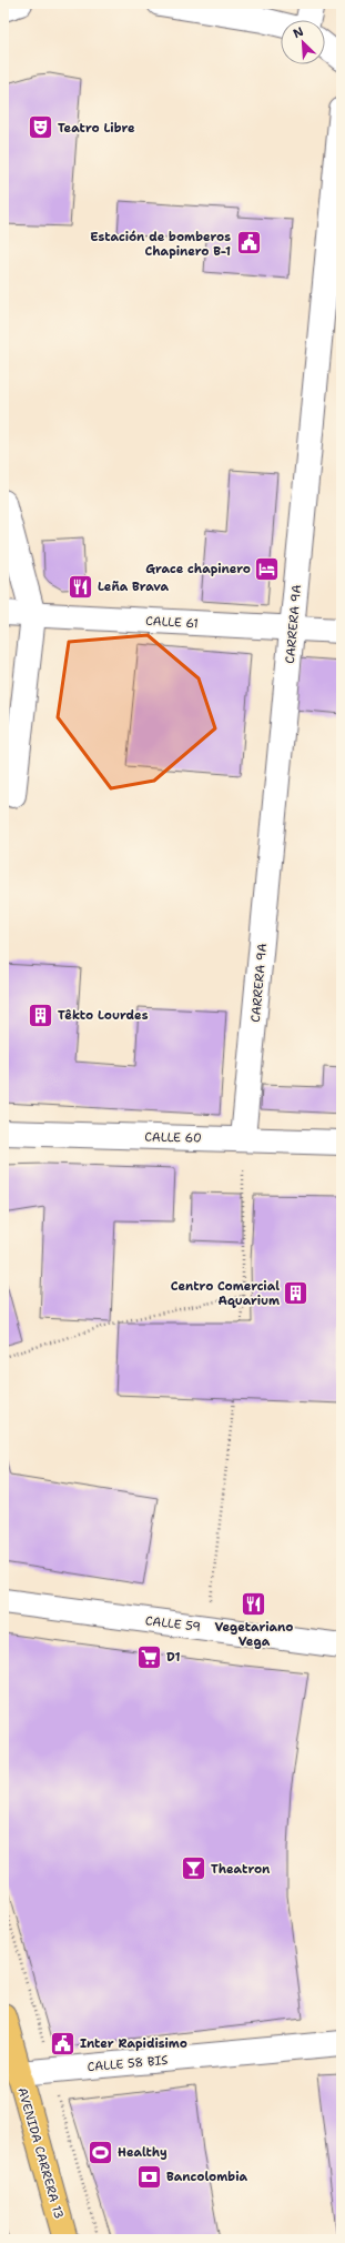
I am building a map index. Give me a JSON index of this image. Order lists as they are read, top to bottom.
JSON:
{
  "streets": {
    "main road": ["AVENIDA CARRERA 13"],
    "street": [
      "CALLE 61",
      "CARRERA 9A",
      "CALLE 60",
      "CALLE 59",
      "CALLE 58 BIS"
    ]
  },
  "crossings": [
    ["CALLE 61", "CARRERA 9A"],
    ["CARRERA 9A", "CALLE 60"],
    ["CALLE 58 BIS", "AVENIDA CARRERA 13"]
  ],
  "places": {
    "theatre": ["Teatro Libre"],
    "public building": ["Estación de bomberos Chapinero B-1", "Inter Rapidisimo"],
    "hotel": ["Grace chapinero"],
    "restaurant": ["Leña Brava", "Vegetariano Vega"],
    "building": ["Têkto Lourdes", "Centro Comercial Aquarium"],
    "supermarket": ["D1"],
    "bar": ["Theatron"],
    "sports": ["Healthy"],
    "bank": ["Bancolombia"]
  },
  "north": "top left"
}
